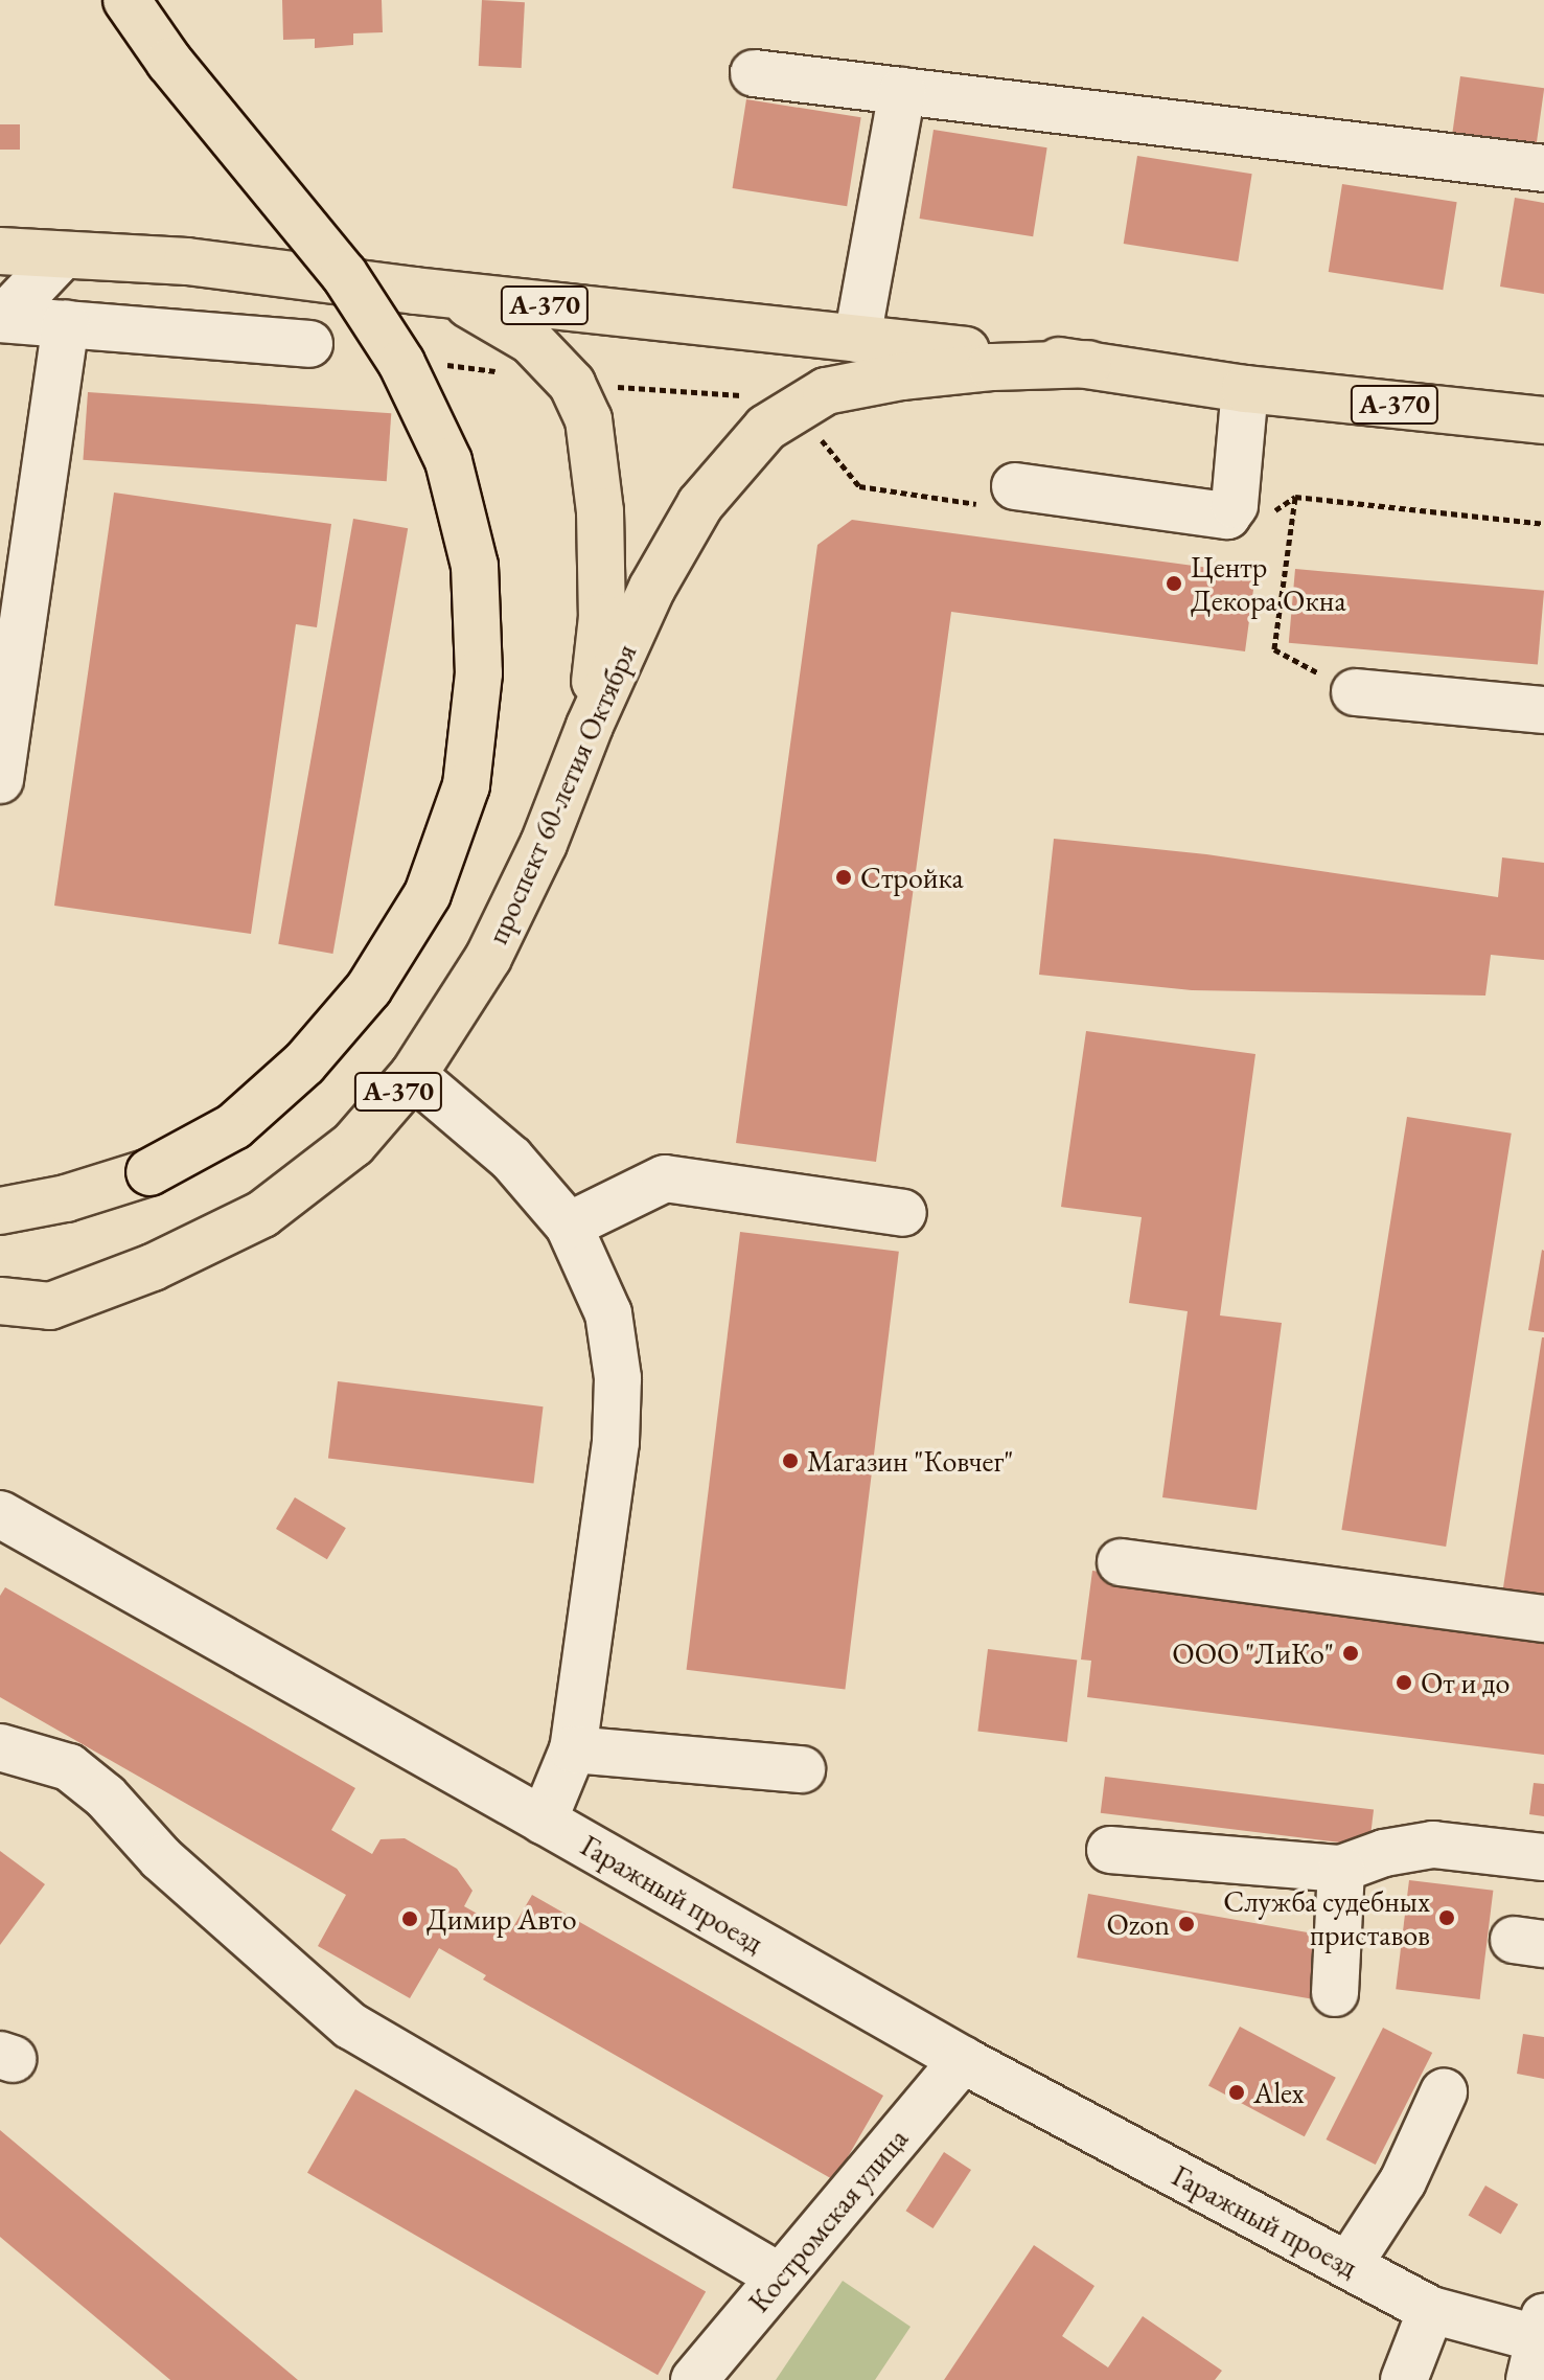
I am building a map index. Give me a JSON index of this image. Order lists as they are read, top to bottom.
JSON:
{
  "streets": {
    "highway": ["А-370", "проспект 60-летия Октября"],
    "street": ["Гаражный проезд", "Костромская улица"]
  },
  "crossings": [
    ["А-370", "проспект 60-летия Октября"],
    ["Гаражный проезд", "Костромская улица"]
  ],
  "places": [
    "Центр Декора Окна",
    "Стройка",
    "Магазин \"Ковчег\"",
    "ООО \"ЛиКо\"",
    "От и до",
    "Служба судебных приставов",
    "Димир Авто",
    "Ozon",
    "Alex"
  ]
}
